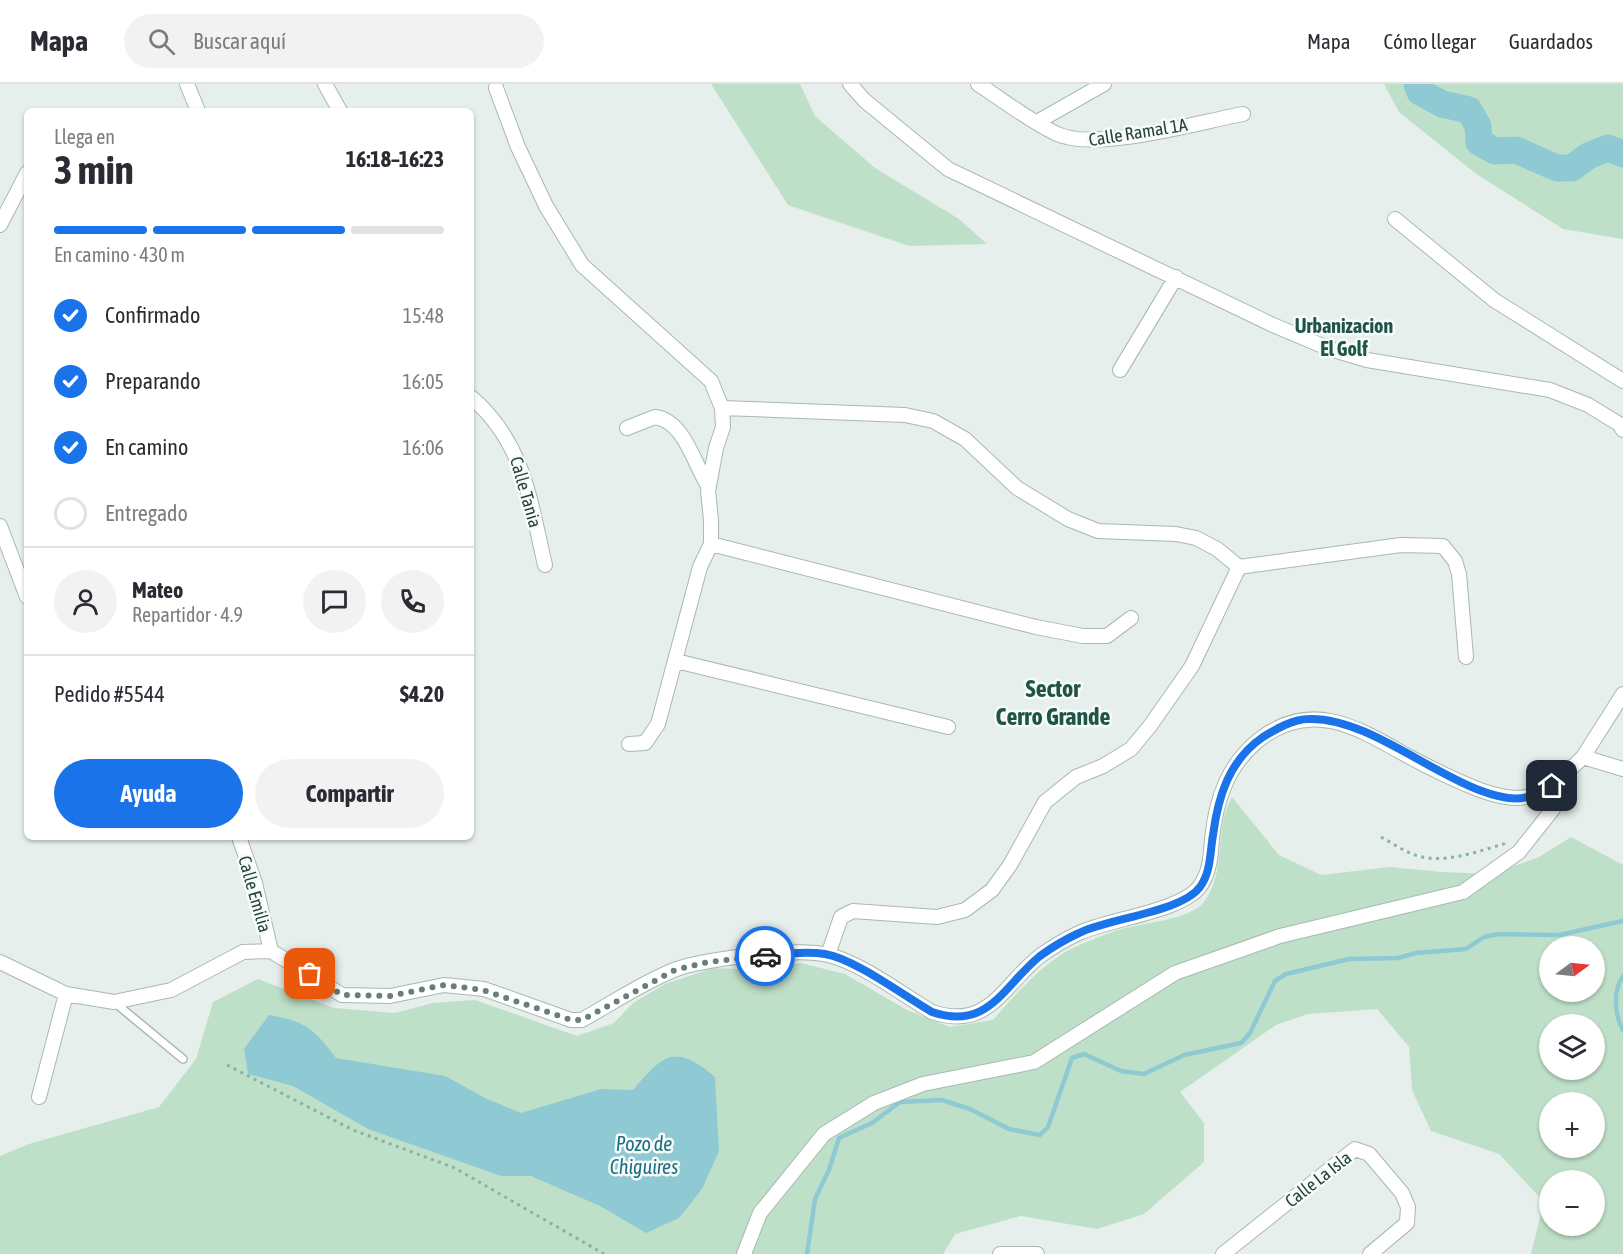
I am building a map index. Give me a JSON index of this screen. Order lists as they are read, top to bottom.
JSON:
{
  "streets": {
    "street": [
      "Calle Ramal 1A",
      "Calle Tania",
      "Calle Emilia",
      "Calle La Isla"
    ]
  },
  "districts": ["Urbanizacion El Golf", "Sector Cerro Grande"],
  "water": ["Pozo de Chiguires"],
  "north": "right",
  "page": {
    "header": "Mapa",
    "search": "Buscar aquí",
    "nav": ["Mapa", "Cómo llegar", "Guardados"],
    "heading": ["3 min", "Llega en", "16:18–16:23"],
    "panel": [
      "Mateo",
      "Repartidor · 4.9",
      "Pedido #5544",
      "$4.20"
    ],
    "bar": "En camino · 430 m",
    "list": [
      ["Confirmado", "15:48"],
      ["Preparando", "16:05"],
      ["En camino", "16:06"],
      "Entregado"
    ],
    "buttons": ["Ayuda", "Compartir"],
    "map_buttons": ["+", "−"]
  }
}
